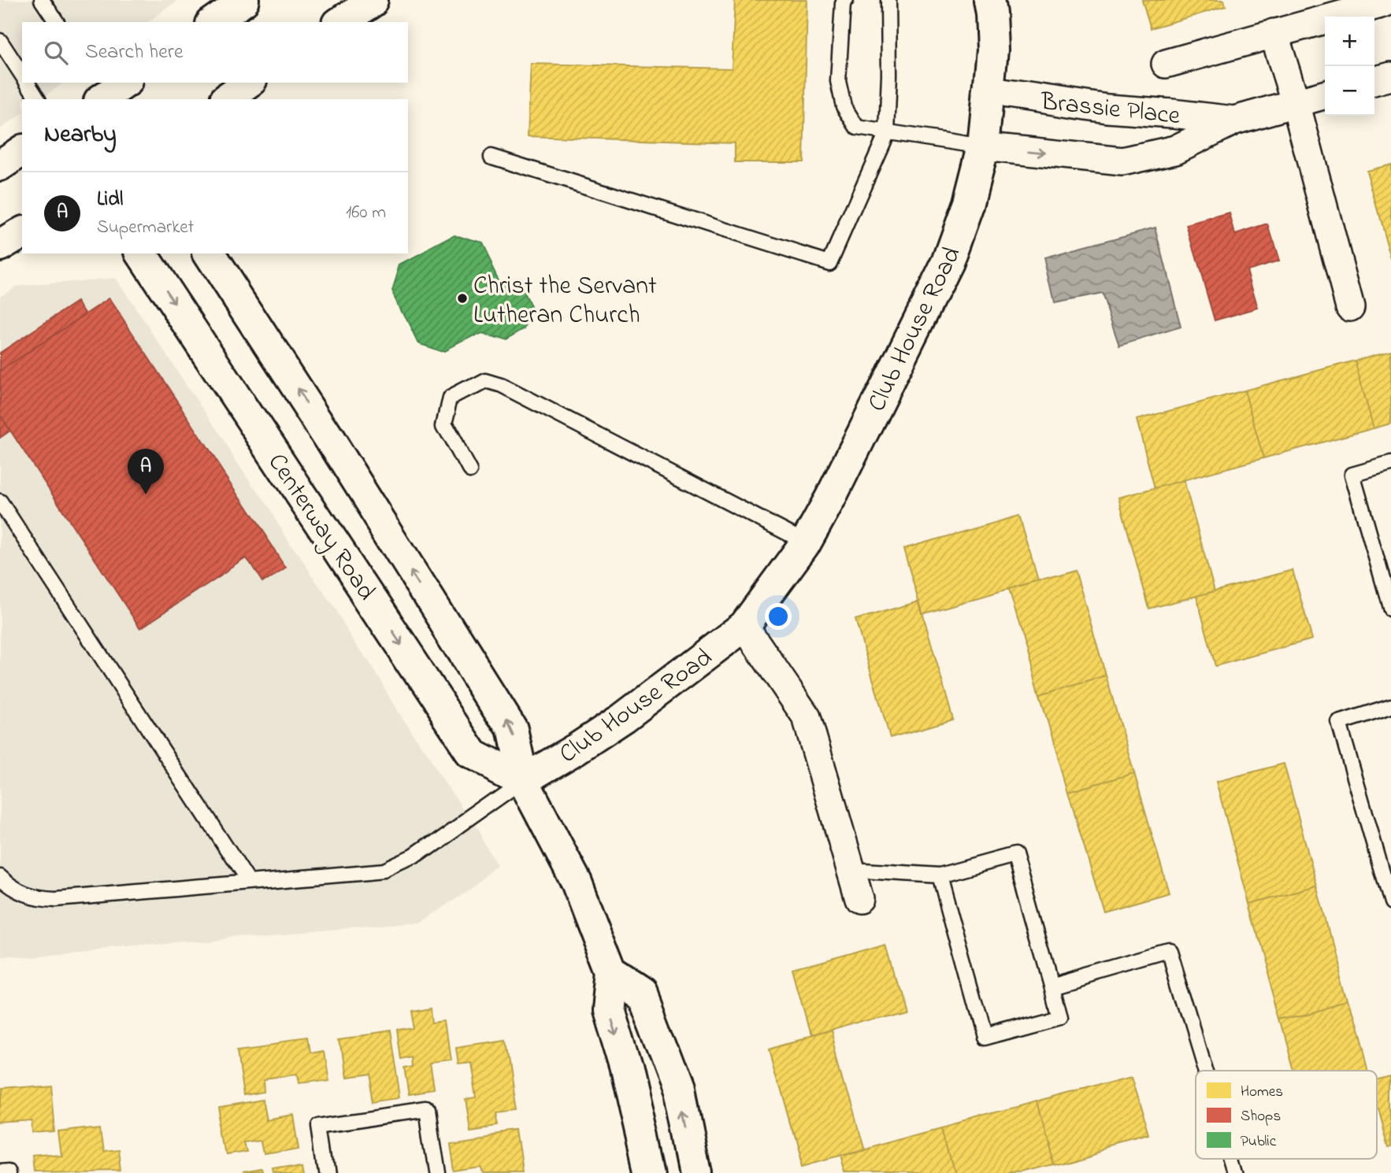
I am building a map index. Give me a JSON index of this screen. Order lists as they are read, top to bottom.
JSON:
{
  "streets": {
    "street": ["Brassie Place", "Club House Road", "Centerway Road"]
  },
  "crossings": [
    ["Brassie Place", "Club House Road"],
    ["Club House Road", "Centerway Road"]
  ],
  "places": ["Christ the Servant Lutheran Church"],
  "legend": ["Homes", "Shops", "Public"],
  "page": {
    "map_buttons": ["+", "−"],
    "search": "Search here",
    "heading": "Nearby",
    "list": [
      {
        "mark": "A",
        "name": "Lidl",
        "note": "Supermarket",
        "value": "160 m"
      }
    ],
    "pins": "A"
  }
}
